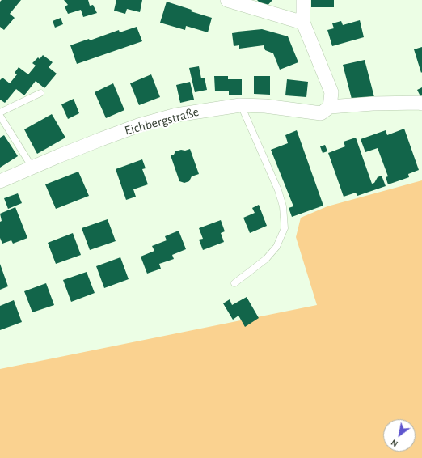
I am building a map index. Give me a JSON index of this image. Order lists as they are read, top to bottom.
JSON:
{
  "streets": {
    "street": ["Eichbergstraße"]
  },
  "north": "bottom left"
}
